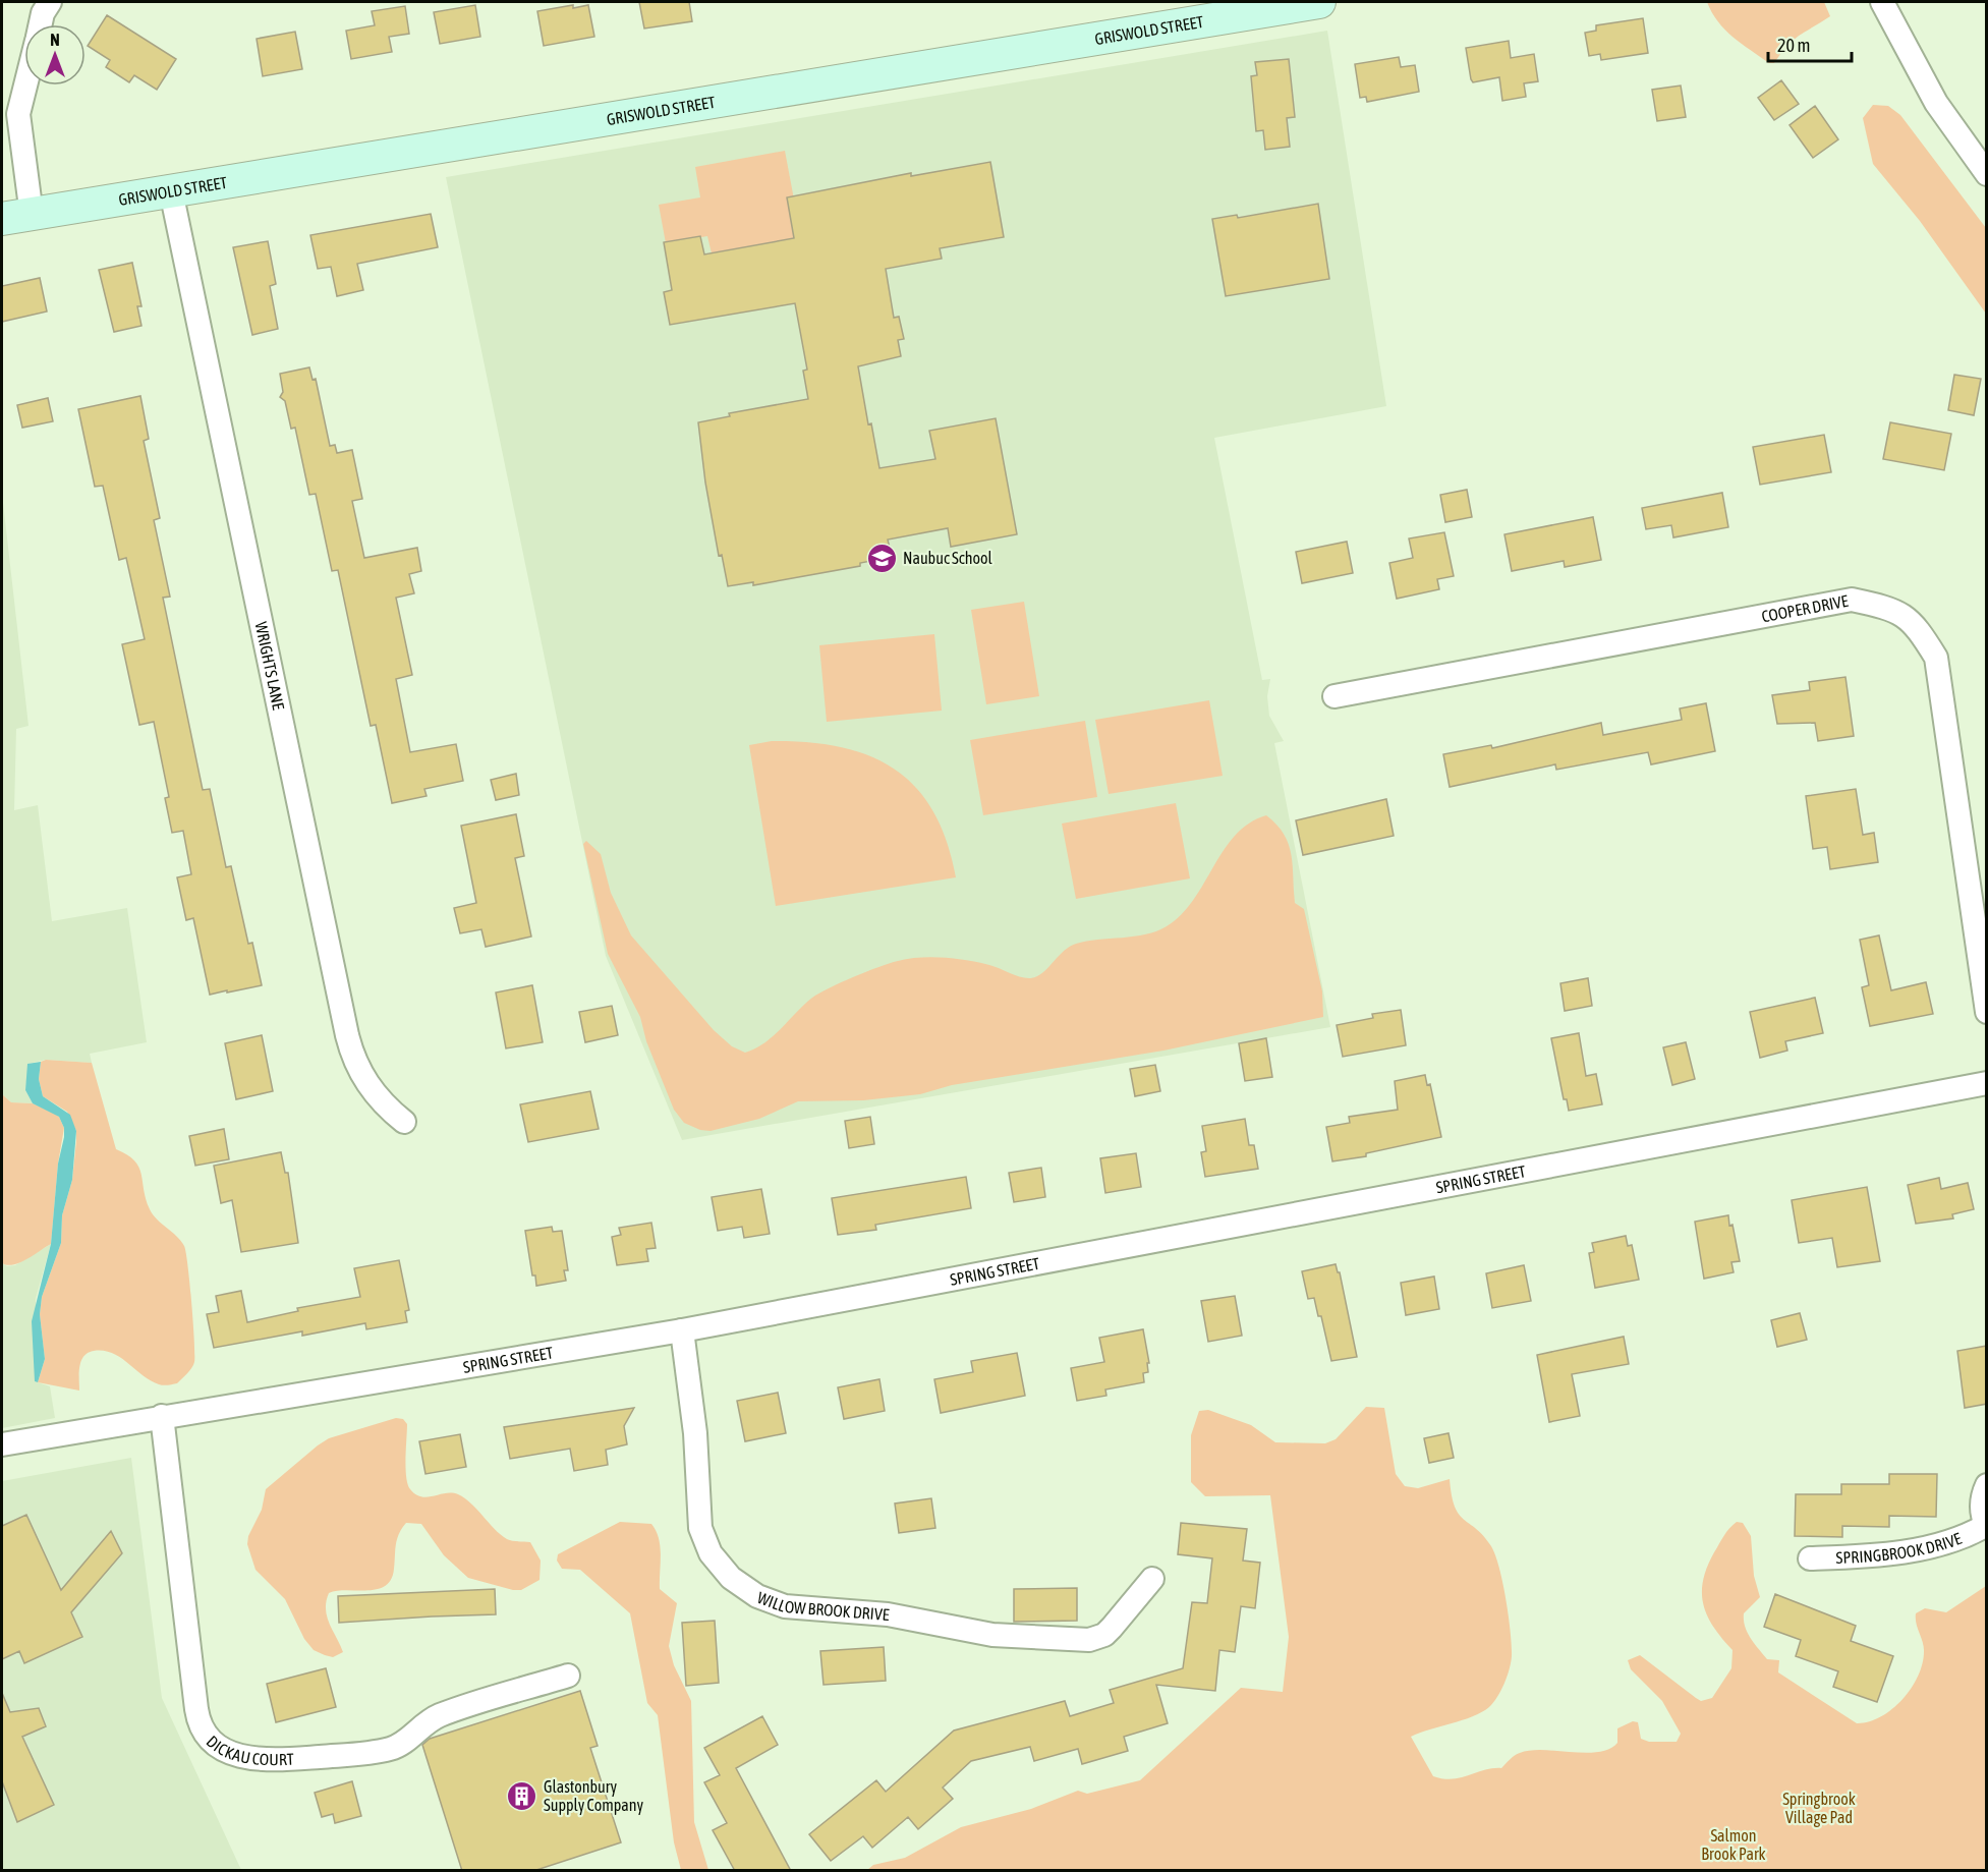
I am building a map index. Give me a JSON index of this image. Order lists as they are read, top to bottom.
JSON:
{
  "streets": {
    "main road": ["GRISWOLD STREET"],
    "street": [
      "COOPER DRIVE",
      "WRIGHTS LANE",
      "SPRING STREET",
      "SPRINGBROOK DRIVE",
      "WILLOW BROOK DRIVE",
      "DICKAU COURT"
    ]
  },
  "crossings": [
    ["GRISWOLD STREET", "WRIGHTS LANE"],
    ["SPRING STREET", "WILLOW BROOK DRIVE"],
    ["SPRING STREET", "DICKAU COURT"]
  ],
  "parks": ["Springbrook Village Pad", "Salmon Brook Park"],
  "places": {
    "school or university": ["Naubuc School"],
    "building": ["Glastonbury Supply Company"]
  },
  "scale_bar": "20 m",
  "north": "top"
}
